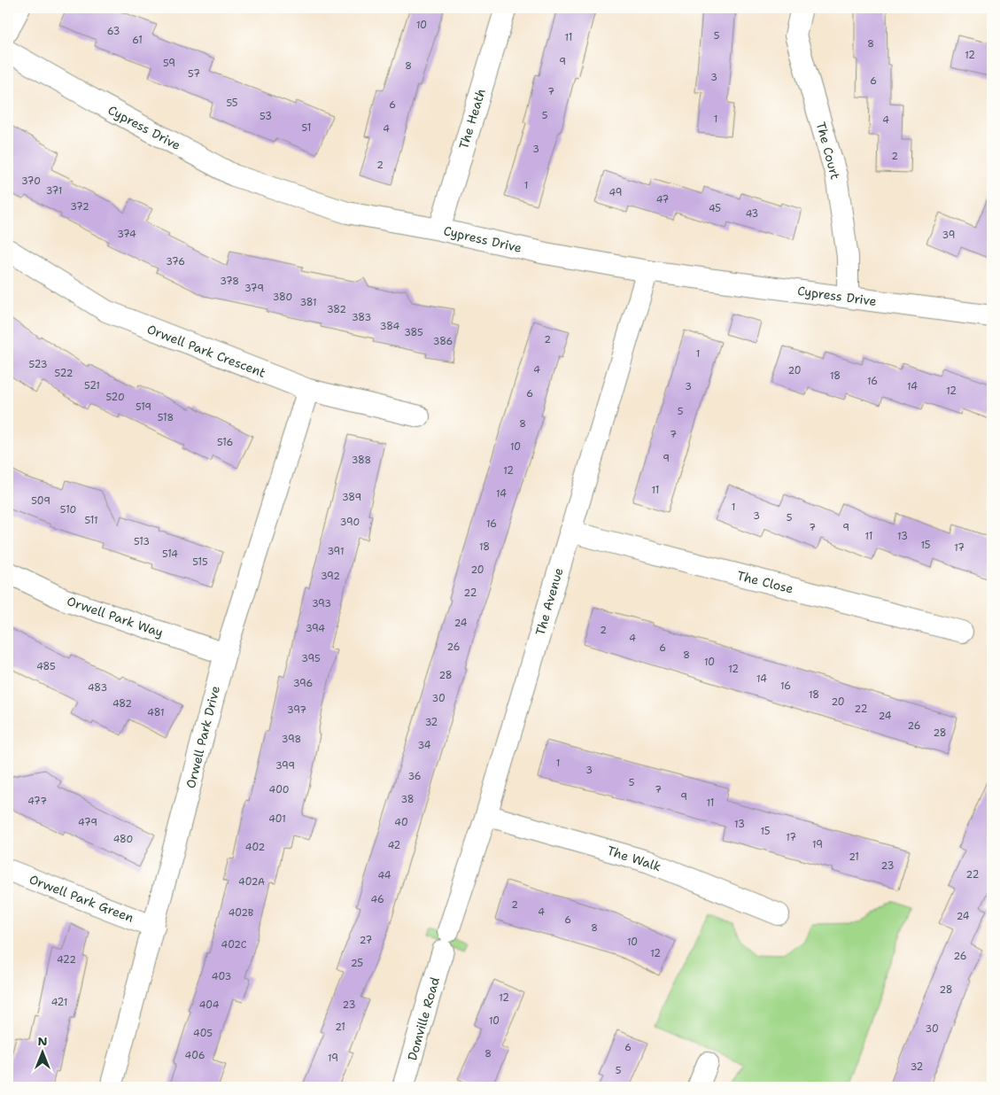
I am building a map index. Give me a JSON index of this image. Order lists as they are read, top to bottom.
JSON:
{
  "streets": {
    "street": [
      "The Heath",
      "Cypress Drive",
      "The Court",
      "Orwell Park Crescent",
      "The Close",
      "The Avenue",
      "Orwell Park Way",
      "Orwell Park Drive",
      "The Walk",
      "Orwell Park Green",
      "Domville Road"
    ]
  },
  "crossings": [
    ["The Heath", "Cypress Drive"],
    ["Cypress Drive", "The Court"],
    ["Cypress Drive", "The Avenue"],
    ["Orwell Park Crescent", "Orwell Park Drive"],
    ["The Close", "The Avenue"],
    ["The Avenue", "The Walk"],
    ["The Avenue", "Domville Road"],
    ["Orwell Park Way", "Orwell Park Drive"],
    ["Orwell Park Drive", "Orwell Park Green"]
  ],
  "house_numbers": [
    "10",
    "63",
    "5",
    "11",
    "61",
    "8",
    "12",
    "9",
    "59",
    "8",
    "57",
    "3",
    "6",
    "7",
    "55",
    "6",
    "5",
    "53",
    "1",
    "4",
    "51",
    "4",
    "3",
    "2",
    "2",
    "370",
    "1",
    "371",
    "49",
    "47",
    "372",
    "45",
    "43",
    "374",
    "39",
    "376",
    "378",
    "379",
    "380",
    "381",
    "382",
    "383",
    "384",
    "385",
    "2",
    "386",
    "1",
    "523",
    "4",
    "20",
    "522",
    "18",
    "16",
    "521",
    "3",
    "14",
    "12",
    "6",
    "520",
    "519",
    "5",
    "518",
    "8",
    "7",
    "516",
    "10",
    "9",
    "388",
    "12",
    "11",
    "14",
    "389",
    "509",
    "1",
    "510",
    "3",
    "5",
    "511",
    "390",
    "16",
    "7",
    "9",
    "11",
    "13",
    "513",
    "15",
    "18",
    "17",
    "391",
    "514",
    "515",
    "20",
    "392",
    "22",
    "393",
    "24",
    "394",
    "2",
    "4",
    "26",
    "6",
    "8",
    "395",
    "10",
    "485",
    "12",
    "28",
    "14",
    "396",
    "16",
    "483",
    "18",
    "30",
    "20",
    "482",
    "22",
    "397",
    "481",
    "24",
    "32",
    "26",
    "28",
    "398",
    "34",
    "1",
    "399",
    "3",
    "36",
    "5",
    "400",
    "7",
    "9",
    "38",
    "477",
    "11",
    "401",
    "479",
    "40",
    "13",
    "15",
    "17",
    "480",
    "19",
    "42",
    "402",
    "21",
    "23",
    "22",
    "44",
    "402A",
    "46",
    "2",
    "4",
    "402B",
    "24",
    "6",
    "8",
    "27",
    "10",
    "402C",
    "12",
    "26",
    "422",
    "25",
    "403",
    "28",
    "12",
    "421",
    "404",
    "23",
    "10",
    "21",
    "30",
    "405",
    "6",
    "8",
    "406",
    "19",
    "32",
    "5"
  ],
  "north": "top"
}
